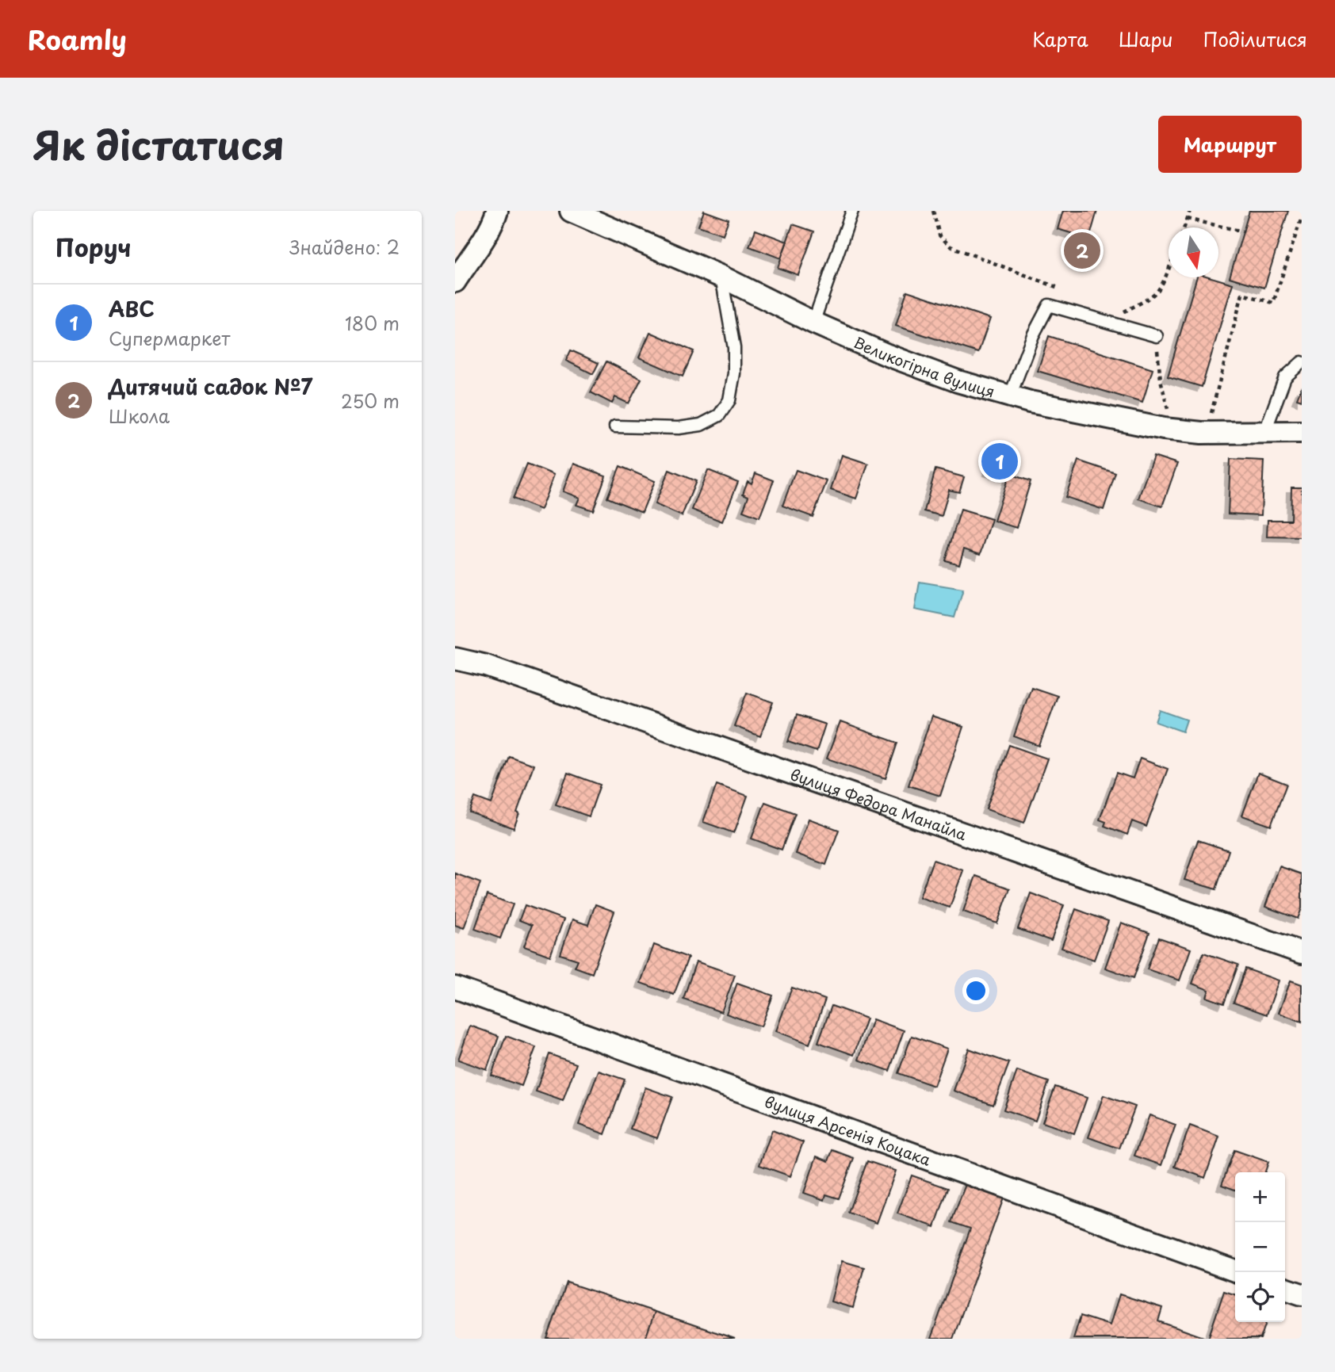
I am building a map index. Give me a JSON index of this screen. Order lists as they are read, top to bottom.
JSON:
{
  "streets": {
    "street": ["Великогірна вулиця", "вулиця Федора Манайла", "вулиця Арсенія Коцака"]
  },
  "north": "bottom",
  "page": {
    "header": "Roamly",
    "nav": ["Карта", "Шари", "Поділитися"],
    "title": "Як дістатися",
    "buttons": "Маршрут",
    "heading": ["Поруч", "Знайдено: 2"],
    "pins": ["2", "1"],
    "list": [
      {
        "mark": "1",
        "name": "АВС",
        "note": "Супермаркет",
        "value": "180 m"
      },
      {
        "mark": "2",
        "name": "Дитячий садок №7",
        "note": "Школа",
        "value": "250 m"
      }
    ],
    "map_buttons": ["+", "−"]
  }
}
